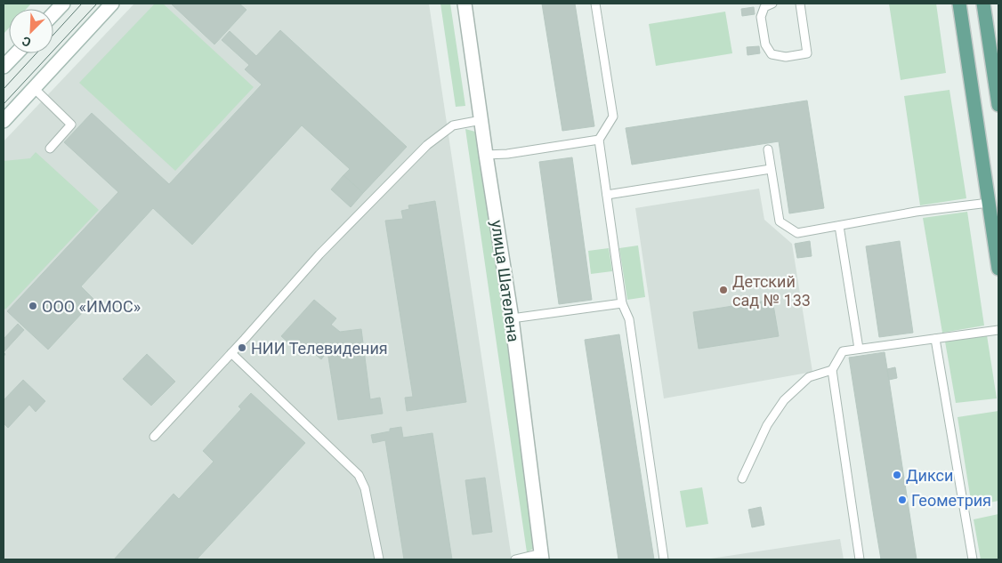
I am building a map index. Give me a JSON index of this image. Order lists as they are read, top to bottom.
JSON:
{
  "streets": {
    "street": ["улица Шателена"]
  },
  "places": [
    "Детский сад № 133",
    "ООО «ИМОС»",
    "НИИ Телевидения",
    "Дикси",
    "Геометрия"
  ],
  "north": "bottom left"
}
